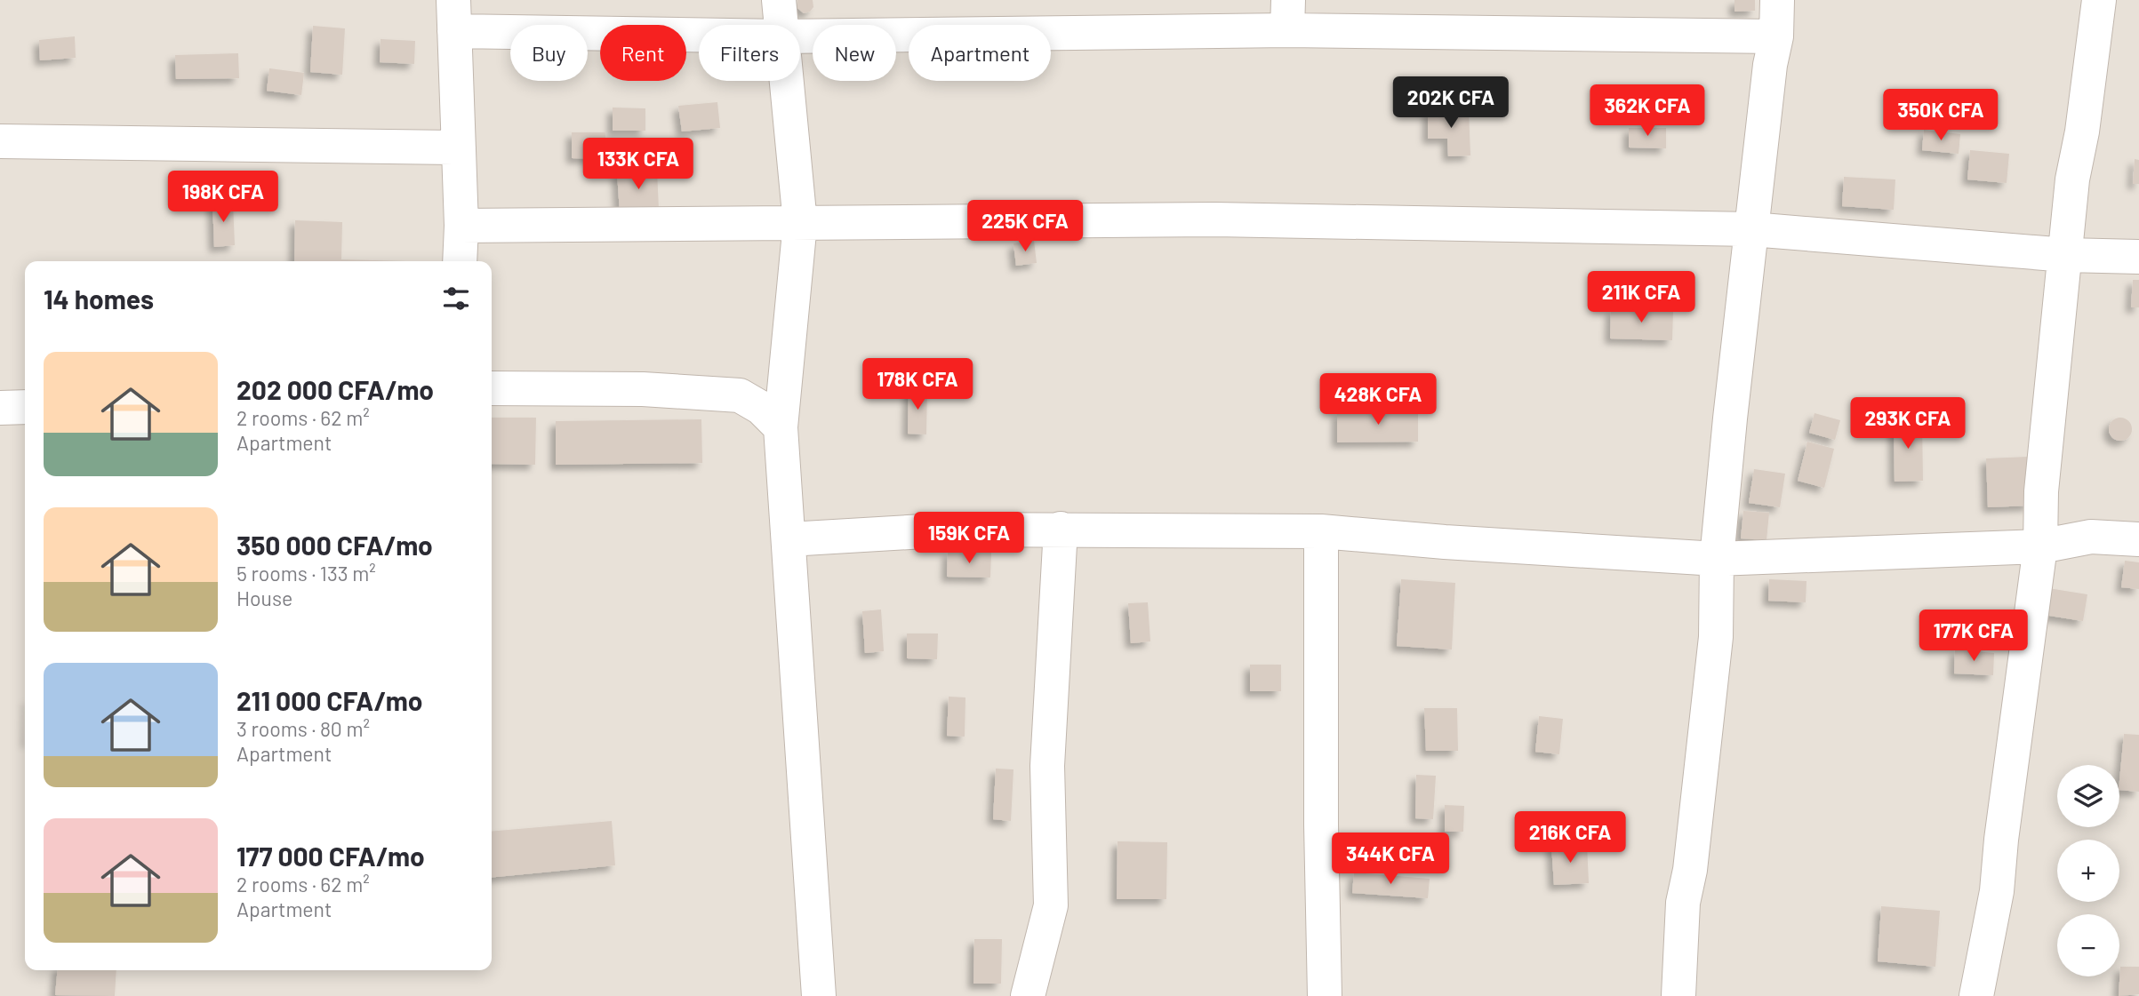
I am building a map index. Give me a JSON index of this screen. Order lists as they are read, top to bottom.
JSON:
{
  "page": {
    "chip": [
      "Buy",
      "Rent",
      "Filters",
      "New",
      "Apartment"
    ],
    "price": [
      "202K CFA",
      "362K CFA",
      "350K CFA",
      "133K CFA",
      "198K CFA",
      "225K CFA",
      "211K CFA",
      "178K CFA",
      "428K CFA",
      "293K CFA",
      "159K CFA",
      "177K CFA",
      "216K CFA",
      "344K CFA"
    ],
    "heading": "14 homes",
    "list": [
      {
        "name": "202 000 CFA/mo",
        "note": "2 rooms · 62 m² · Apartment"
      },
      {
        "name": "350 000 CFA/mo",
        "note": "5 rooms · 133 m² · House"
      },
      {
        "name": "211 000 CFA/mo",
        "note": "3 rooms · 80 m² · Apartment"
      },
      {
        "name": "177 000 CFA/mo",
        "note": "2 rooms · 62 m² · Apartment"
      }
    ],
    "map_buttons": ["+", "−"]
  }
}
